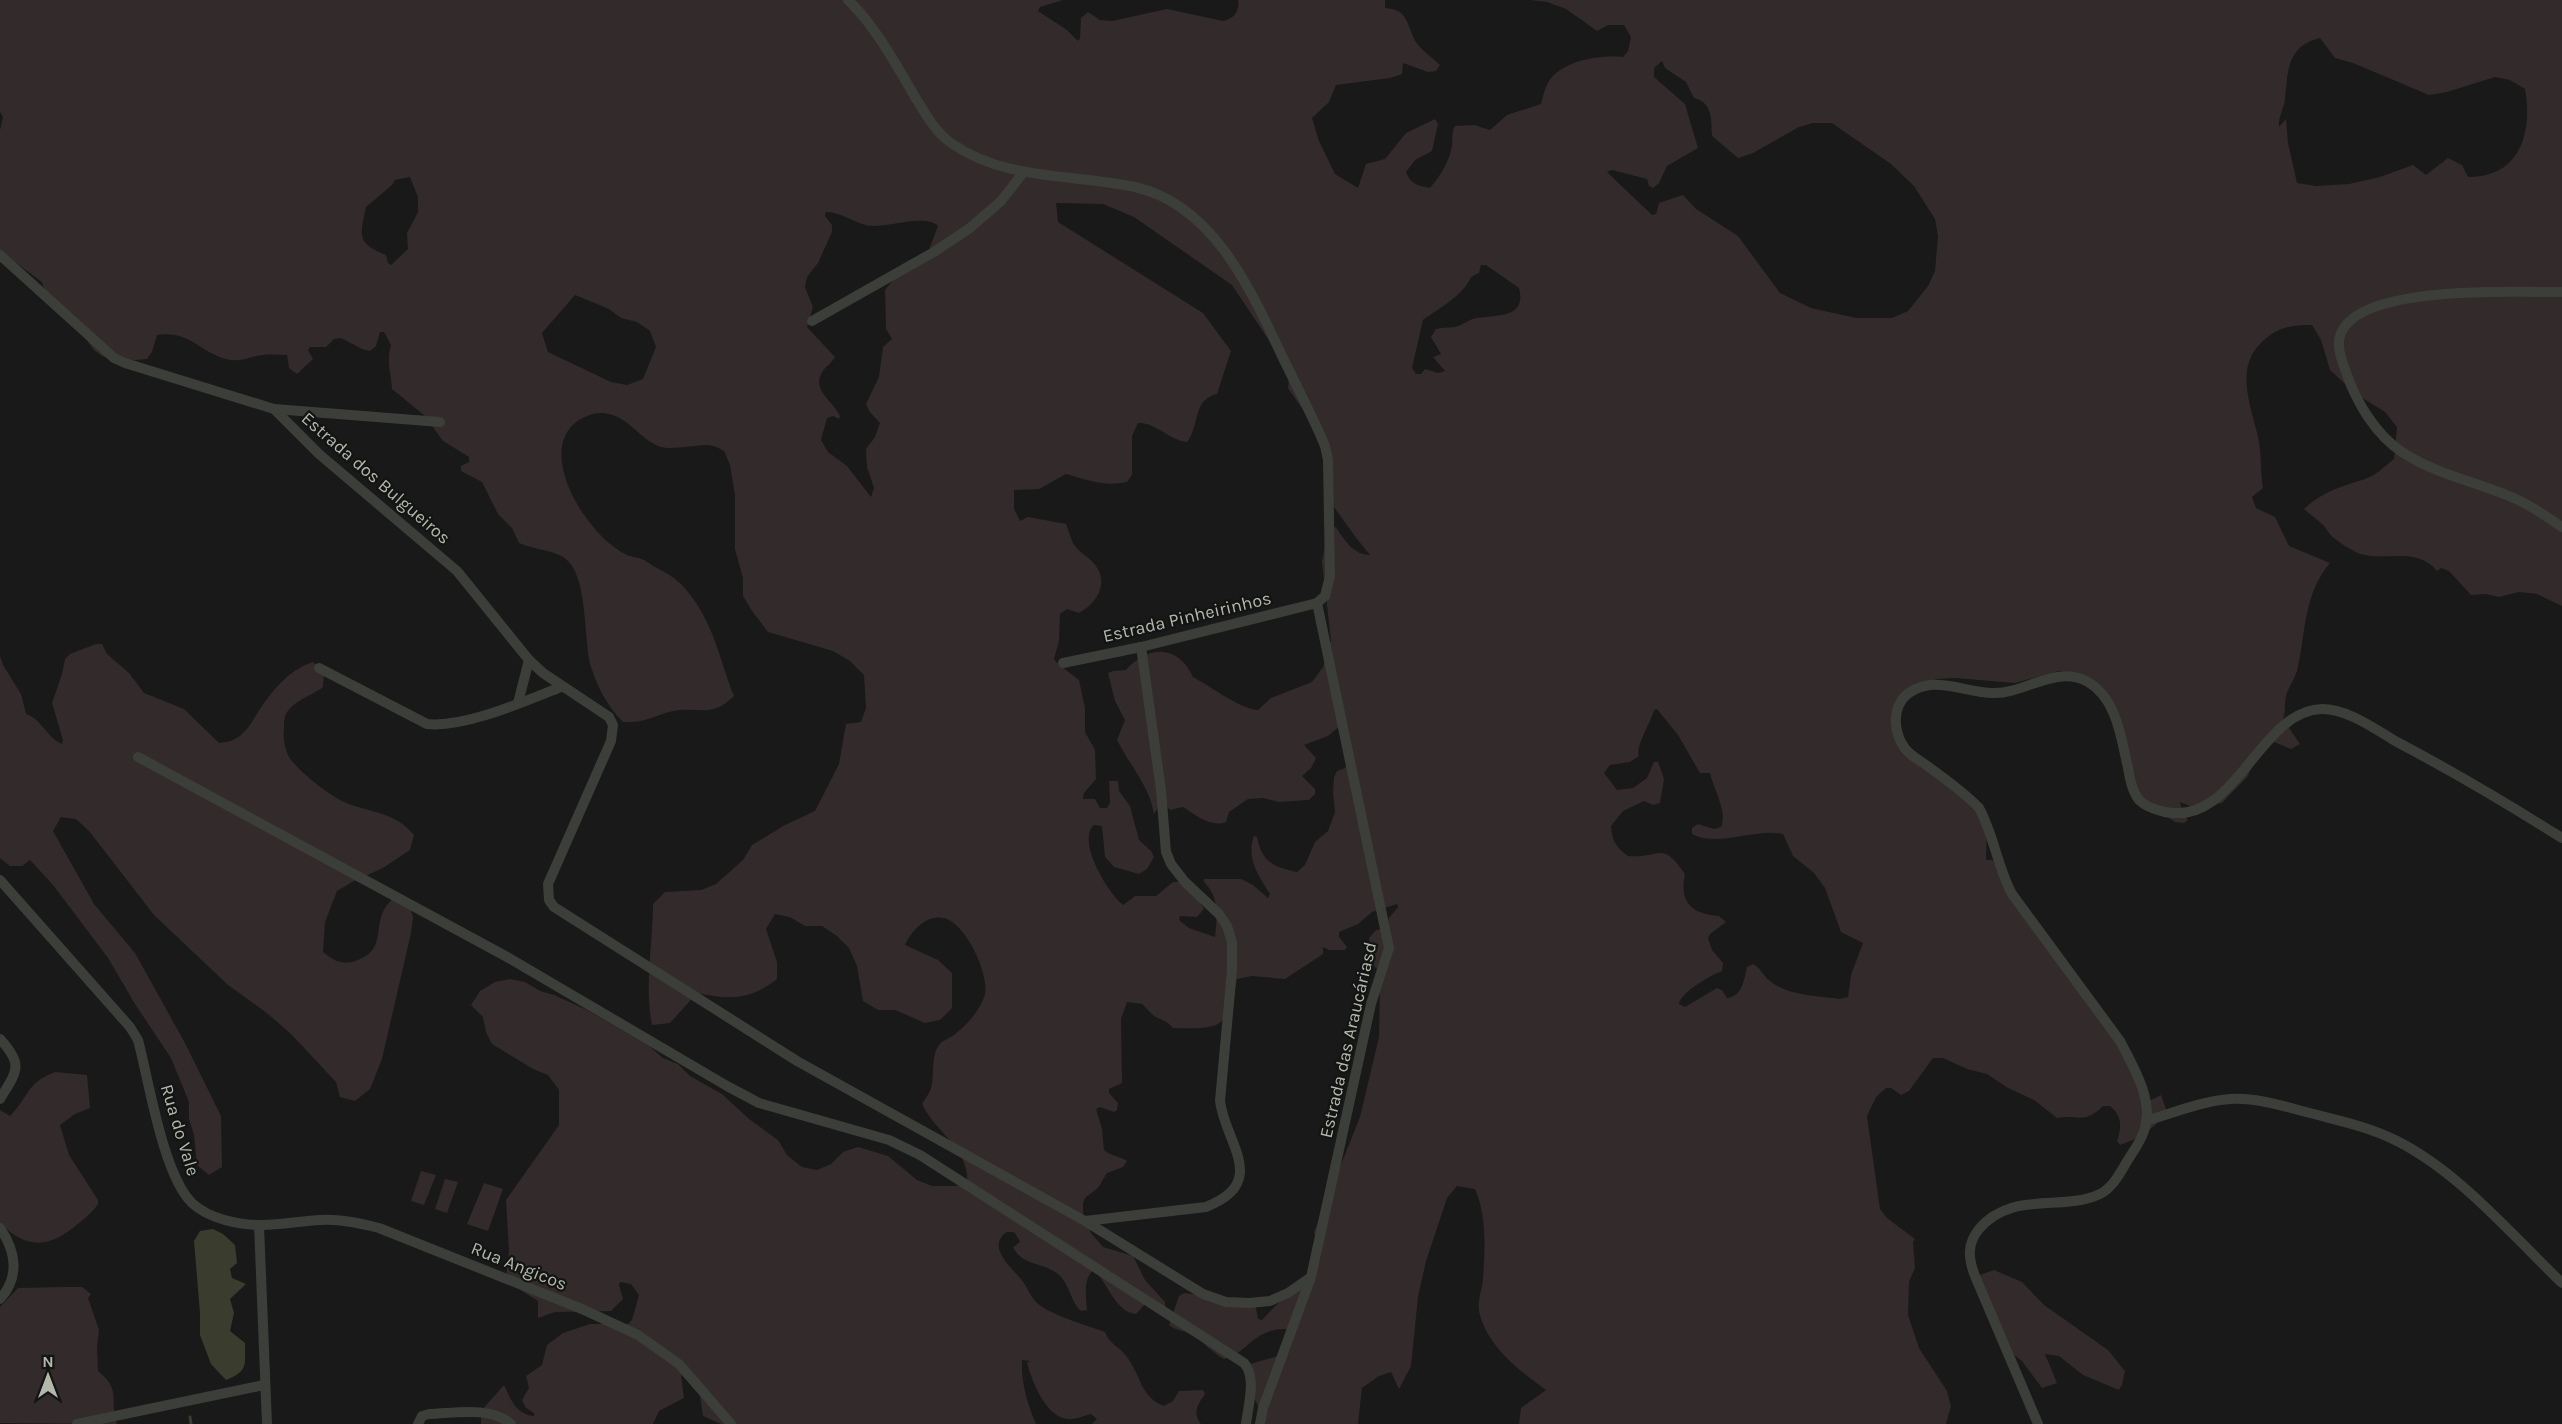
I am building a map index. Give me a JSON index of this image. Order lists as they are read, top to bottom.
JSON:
{
  "streets": {
    "street": [
      "Estrada dos Bulgueiros",
      "Estrada Pinheirinhos",
      "Estrada das Araucáriasd",
      "Rua do Vale",
      "Rua Angicos"
    ]
  },
  "crossings": [
    ["Estrada Pinheirinhos", "Estrada das Araucáriasd"],
    ["Rua do Vale", "Rua Angicos"]
  ],
  "north": "top"
}
